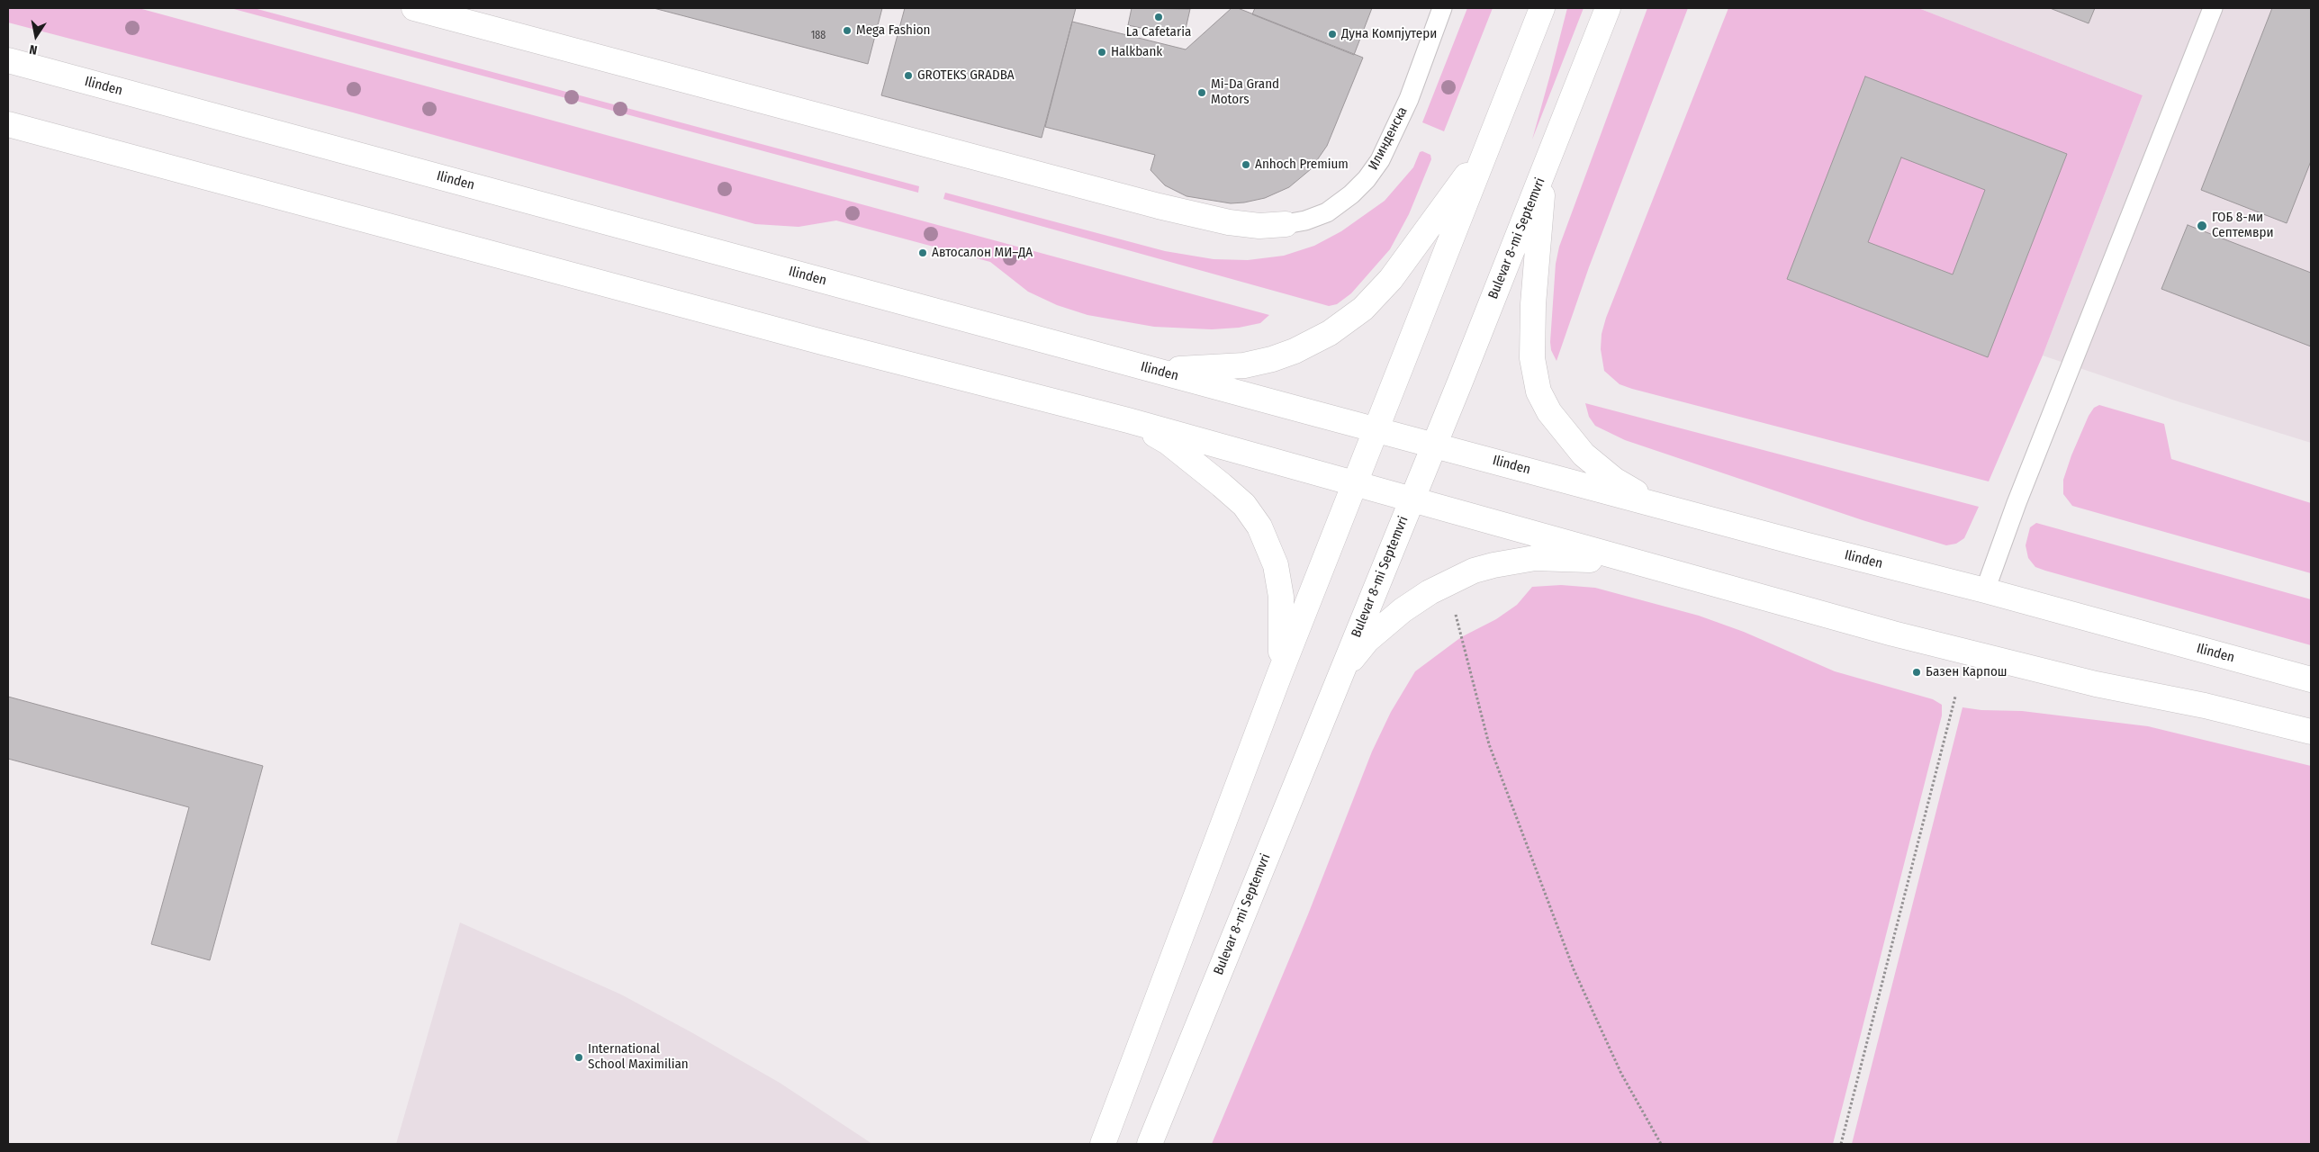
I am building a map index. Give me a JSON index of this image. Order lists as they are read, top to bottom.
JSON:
{
  "streets": {
    "street": ["Ilinden", "Bulevar 8-mi Septemvri"],
    "lane": ["Илинденска"]
  },
  "crossings": [
    ["Ilinden", "Bulevar 8-mi Septemvri"]
  ],
  "places": [
    "La Cafetaria",
    "Mega Fashion",
    "Дуна Компјутери",
    "Halkbank",
    "GROTEKS GRADBA",
    "Mi-Da Grand Motors",
    "Anhoch Premium",
    "ГОБ 8-ми Септември",
    "Автосалон МИ–ДА",
    "Базен Карпош",
    "International School Maximilian"
  ],
  "house_numbers": ["188"],
  "north": "bottom"
}
